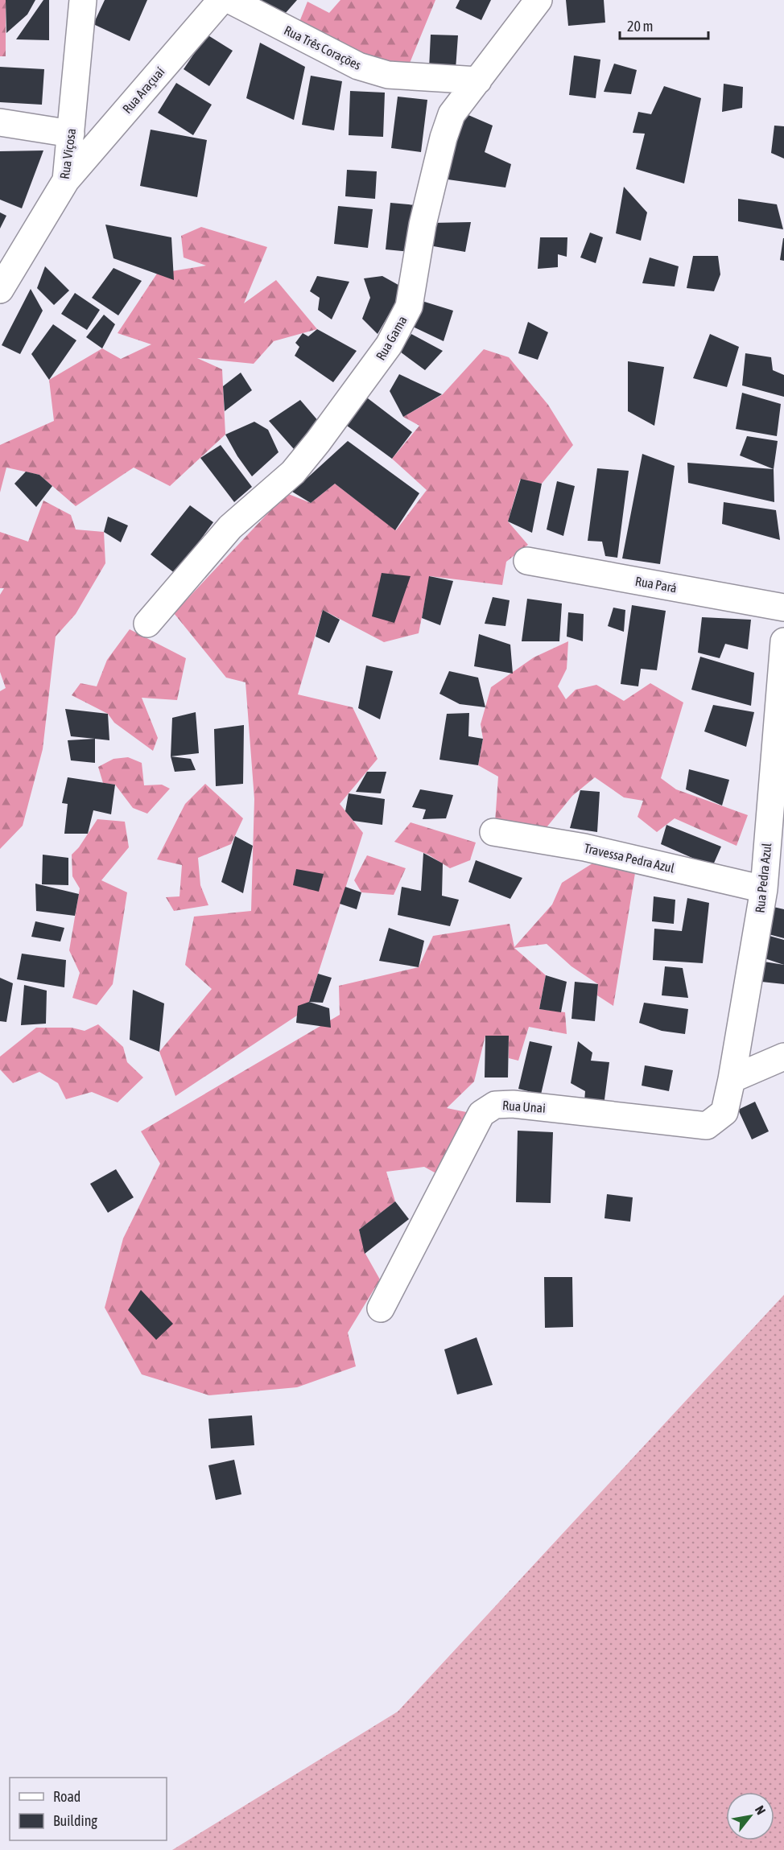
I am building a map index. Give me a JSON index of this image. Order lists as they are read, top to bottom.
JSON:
{
  "streets": {
    "street": [
      "Rua Três Corações",
      "Rua Araçuaí",
      "Rua Viçosa",
      "Rua Gama",
      "Rua Pará",
      "Travessa Pedra Azul",
      "Rua Pedra Azul",
      "Rua Unai"
    ]
  },
  "crossings": [
    ["Rua Três Corações", "Rua Gama"],
    ["Rua Araçuaí", "Rua Viçosa"],
    ["Travessa Pedra Azul", "Rua Pedra Azul"],
    ["Rua Pedra Azul", "Rua Unai"]
  ],
  "legend": ["Road", "Building"],
  "scale_bar": "20 m",
  "north": "top right"
}
